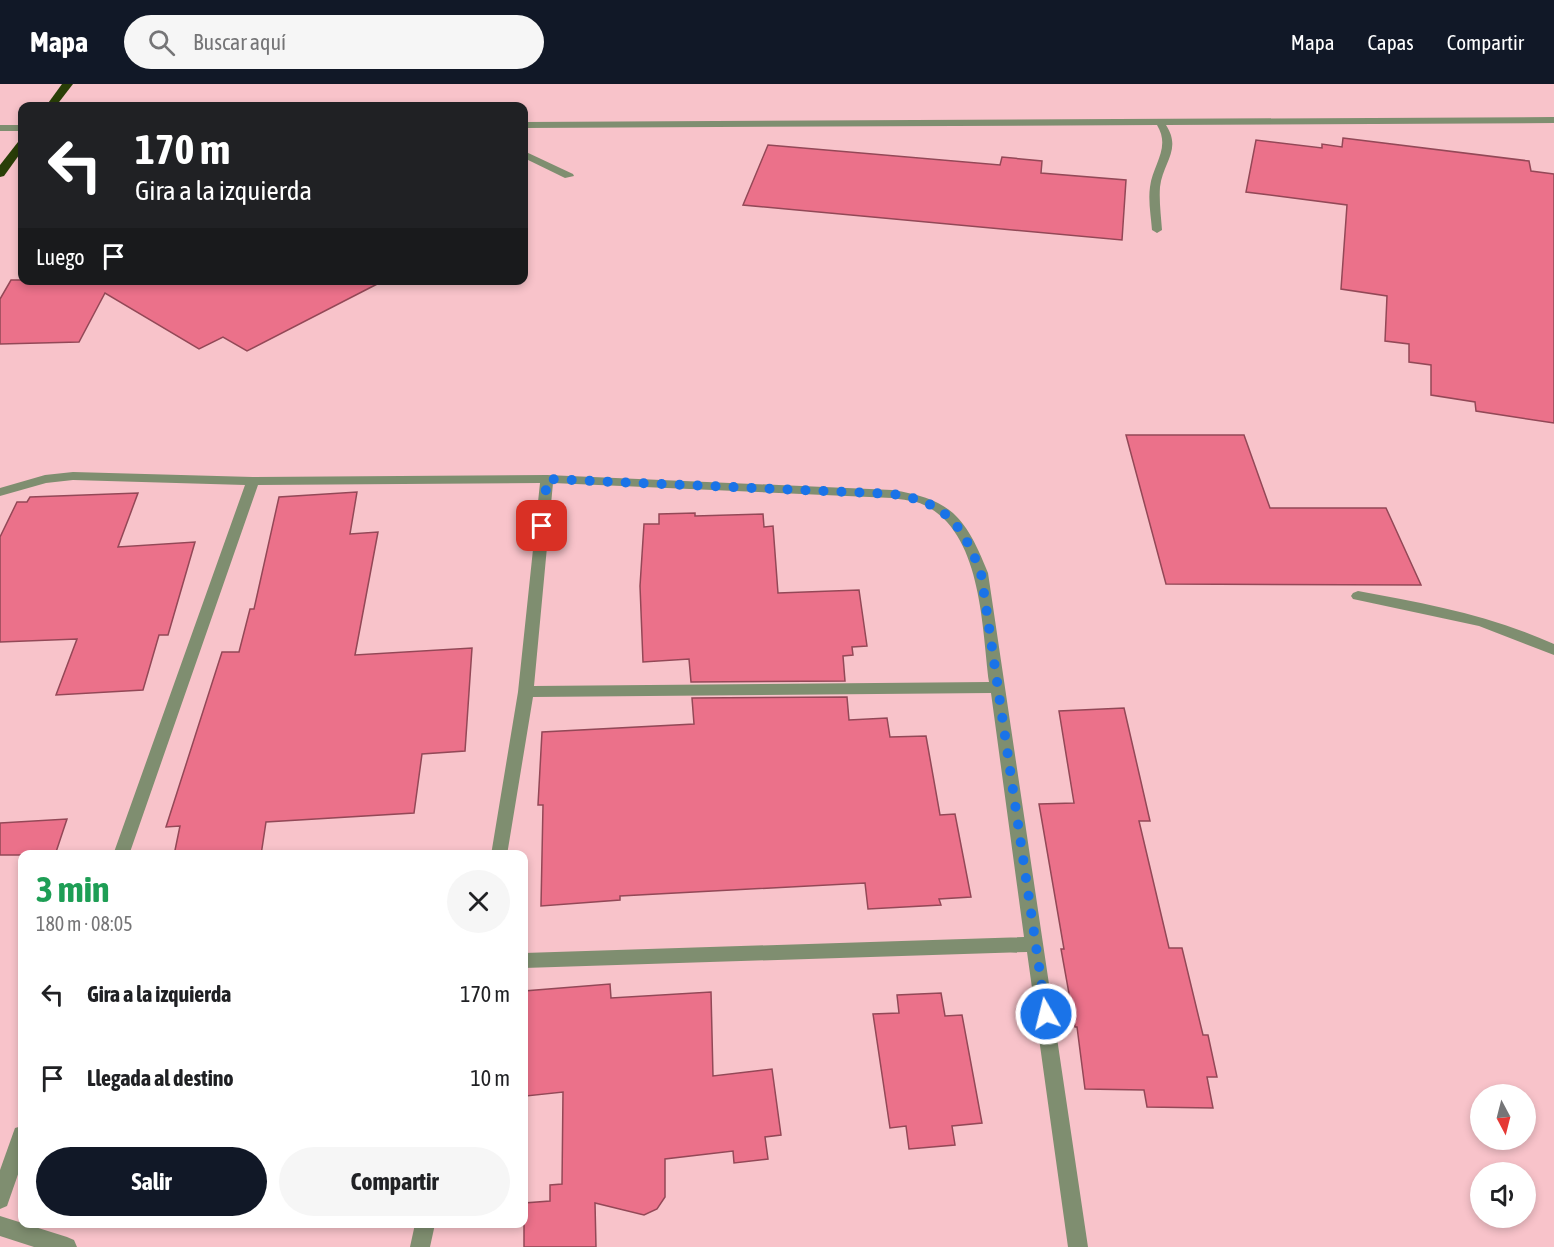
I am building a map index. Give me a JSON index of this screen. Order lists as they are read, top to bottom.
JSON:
{
  "north": "bottom",
  "page": {
    "header": "Mapa",
    "search": "Buscar aquí",
    "nav": ["Mapa", "Capas", "Compartir"],
    "turn": ["170 m", "Gira a la izquierda"],
    "then": "Luego",
    "heading": ["3 min", "180 m · 08:05"],
    "list": [
      {
        "name": "Gira a la izquierda",
        "value": "170 m"
      },
      {
        "name": "Llegada al destino",
        "value": "10 m"
      }
    ],
    "buttons": ["Salir", "Compartir"]
  }
}
